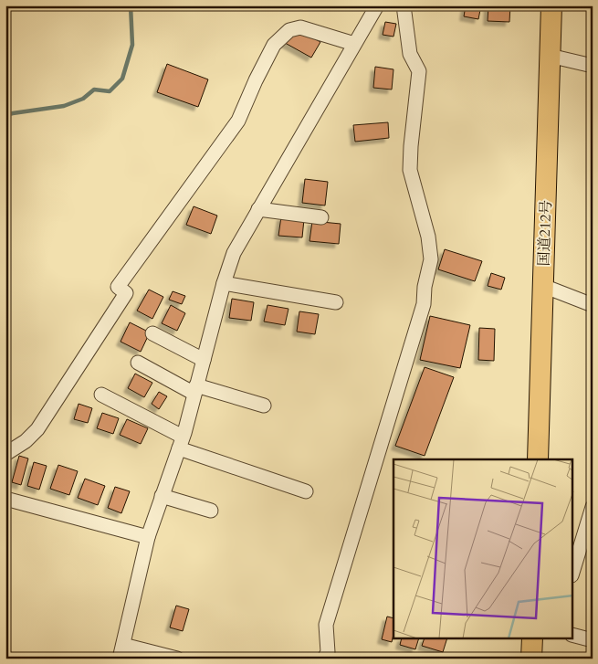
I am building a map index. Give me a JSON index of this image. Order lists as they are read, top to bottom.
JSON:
{
  "streets": {
    "highway": ["国道212号"]
  }
}
